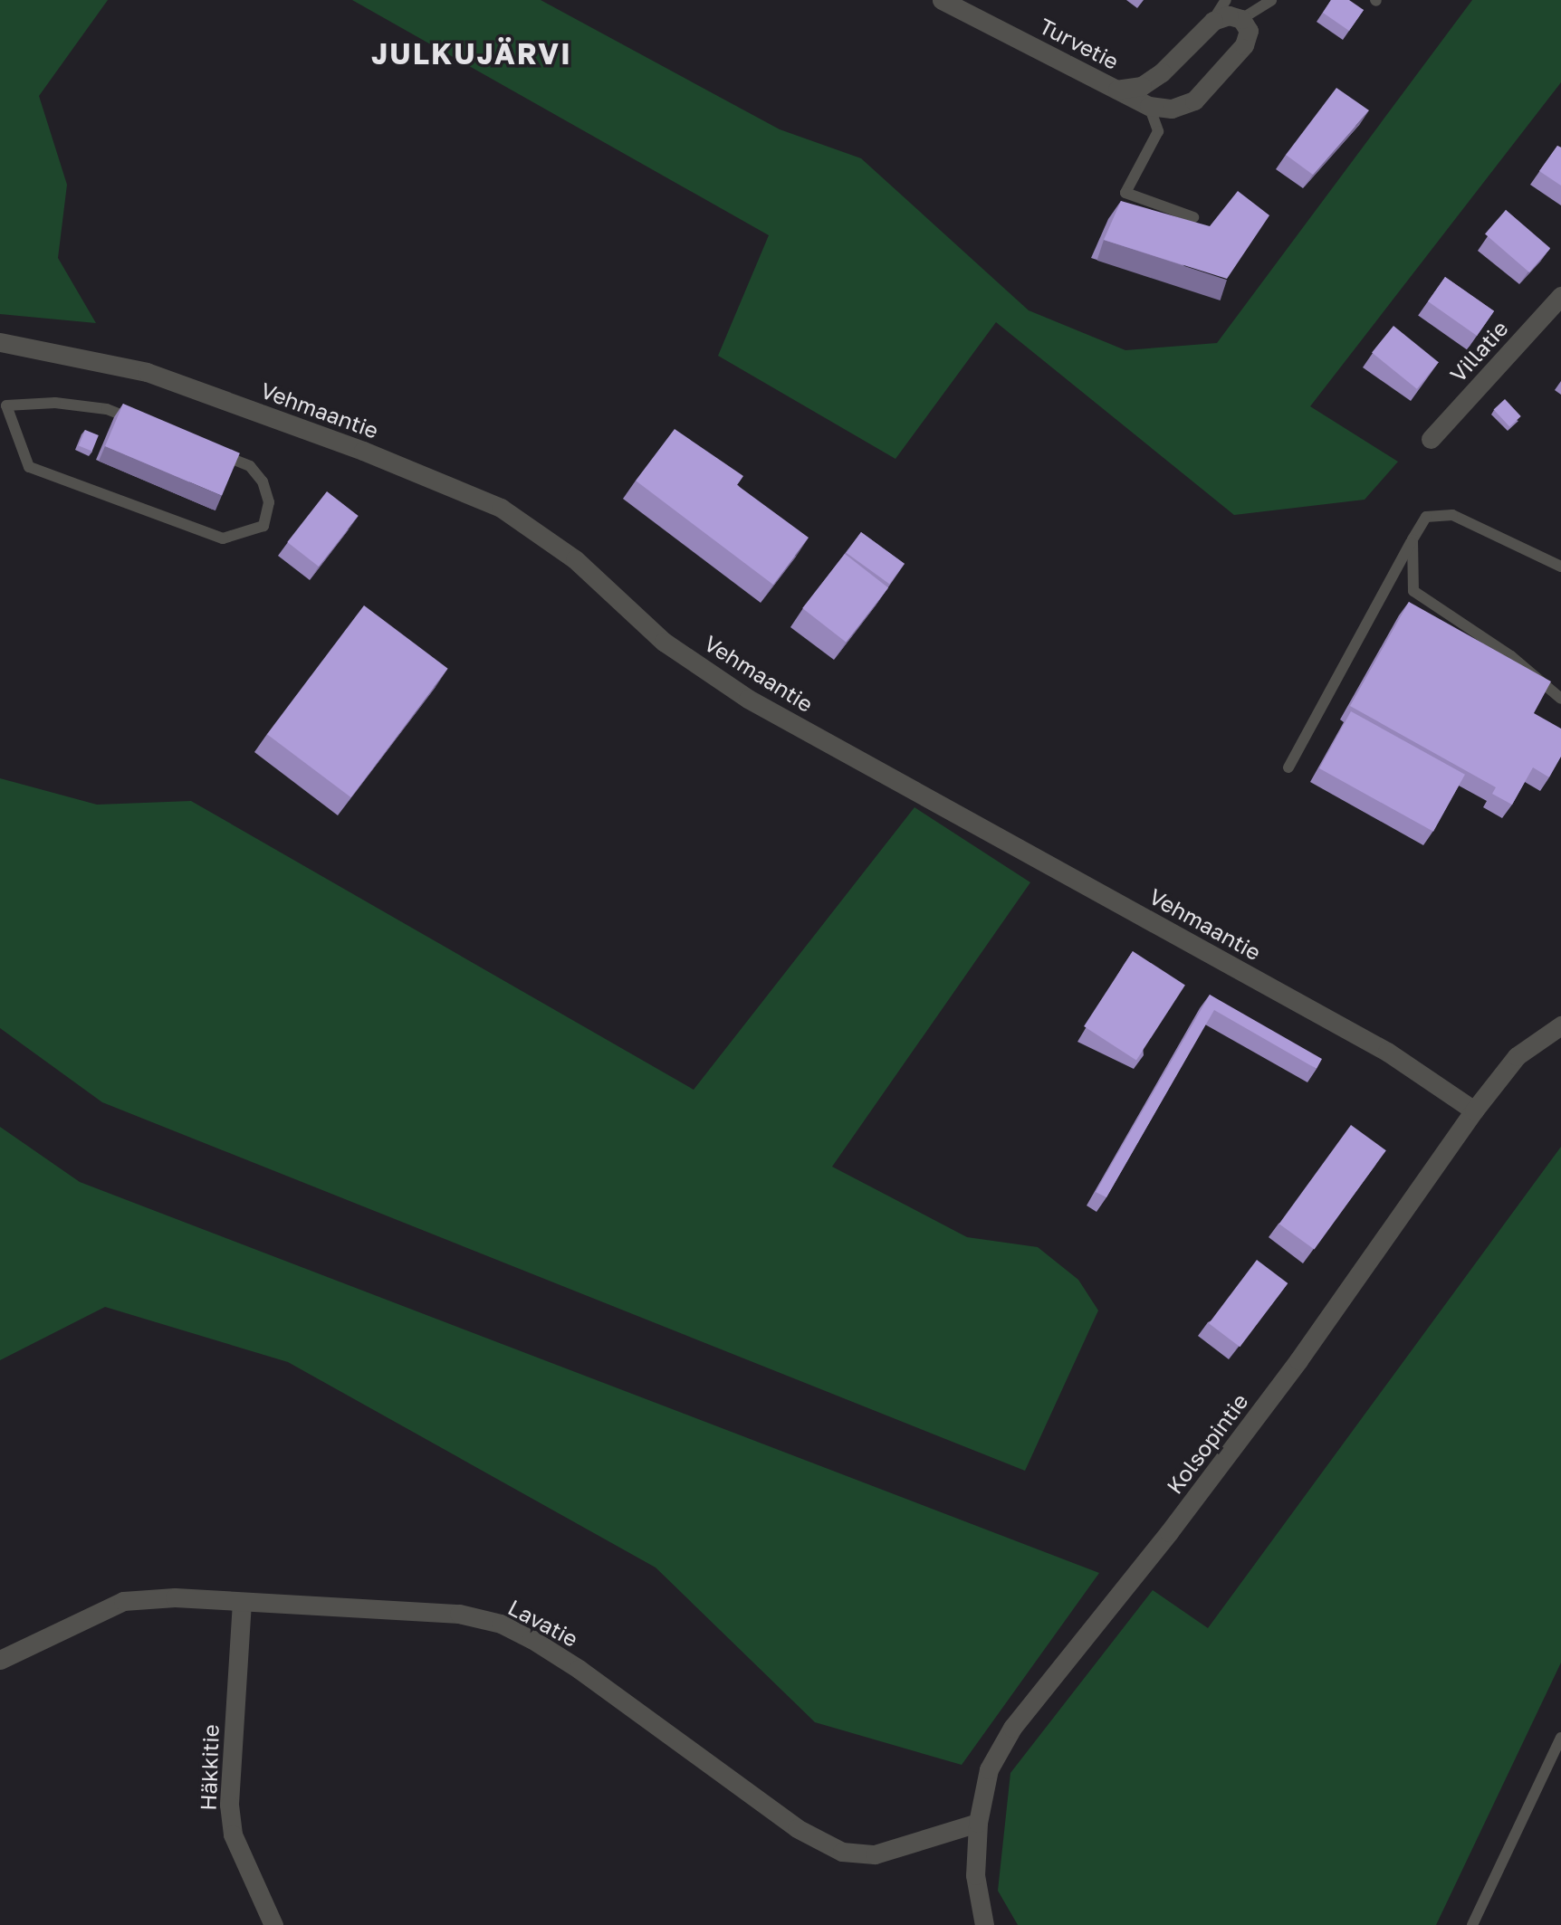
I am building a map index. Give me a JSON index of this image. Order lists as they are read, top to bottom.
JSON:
{
  "streets": {
    "street": [
      "Turvetie",
      "Villatie",
      "Vehmaantie",
      "Kolsopintie",
      "Lavatie",
      "Häkkitie"
    ]
  },
  "crossings": [
    ["Vehmaantie", "Kolsopintie"],
    ["Kolsopintie", "Lavatie"],
    ["Lavatie", "Häkkitie"]
  ],
  "districts": ["JULKUJÄRVI"]
}
